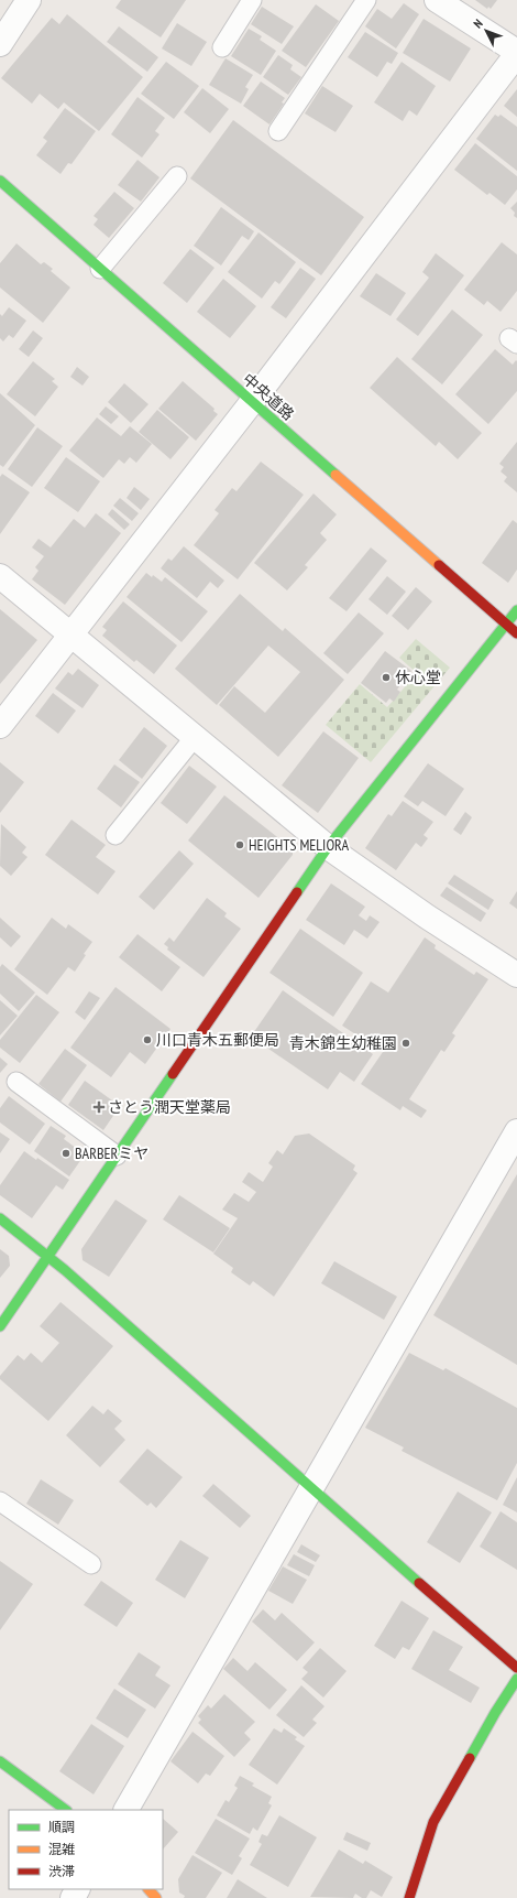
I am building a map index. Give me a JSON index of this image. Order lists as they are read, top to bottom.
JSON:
{
  "streets": {
    "street": ["中央道路"]
  },
  "places": {
    "other": [
      "休心堂",
      "HEIGHTS MELIORA",
      "川口青木五郵便局",
      "青木錦生幼稚園",
      "BARBERミヤ"
    ],
    "health": ["さとう潤天堂薬局"]
  },
  "legend": ["順調", "混雑", "渋滞"],
  "north": "top left"
}
